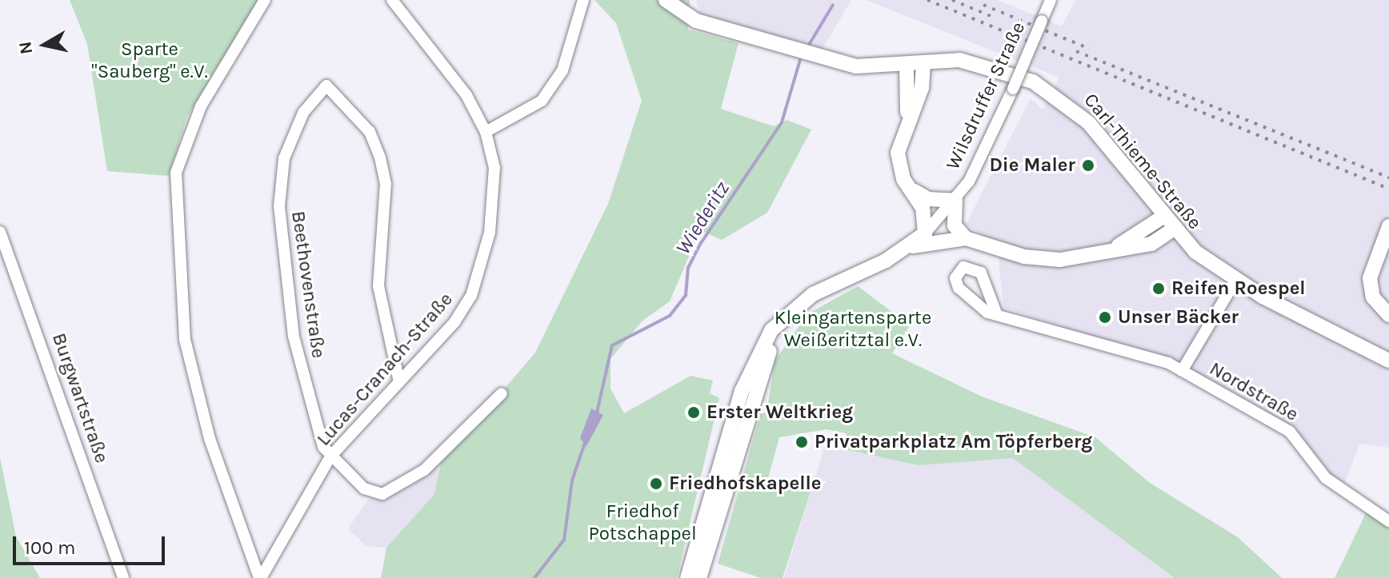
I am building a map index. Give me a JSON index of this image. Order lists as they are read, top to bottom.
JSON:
{
  "streets": {
    "main road": ["Wilsdruffer Straße", "Carl-Thieme-Straße"],
    "street": [
      "Beethovenstraße",
      "Lucas-Cranach-Straße",
      "Nordstraße",
      "Burgwartstraße"
    ]
  },
  "crossings": [
    ["Wilsdruffer Straße", "Carl-Thieme-Straße"],
    ["Carl-Thieme-Straße", "Nordstraße"],
    ["Beethovenstraße", "Lucas-Cranach-Straße"]
  ],
  "water": ["Wiederitz"],
  "parks": ["Sparte \"Sauberg\" e.V.", "Kleingartensparte Weißeritztal e.V.", "Friedhof Potschappel"],
  "places": [
    "Die Maler",
    "Reifen Roespel",
    "Unser Bäcker",
    "Erster Weltkrieg",
    "Privatparkplatz Am Töpferberg",
    "Friedhofskapelle"
  ],
  "scale_bar": "100 m",
  "north": "left"
}
